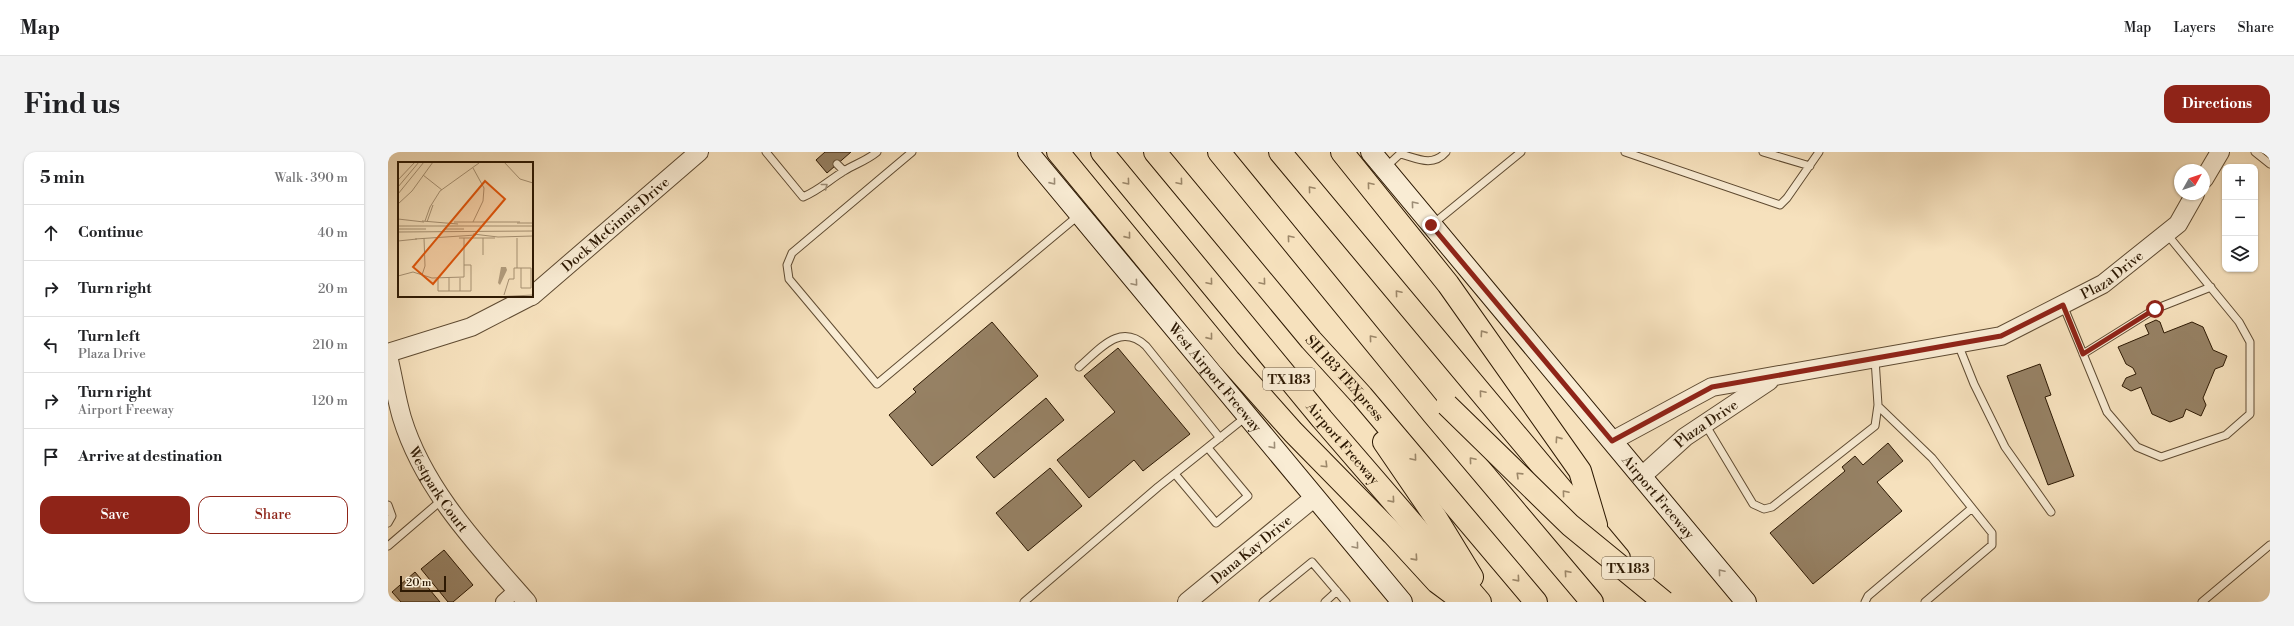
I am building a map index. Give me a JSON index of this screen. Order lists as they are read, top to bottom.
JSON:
{
  "streets": {
    "highway": ["SH 183 TEXpress", "TX 183", "Airport Freeway"],
    "main road": ["West Airport Freeway"],
    "street": [
      "Dock McGinnis Drive",
      "Plaza Drive",
      "Westpark Court",
      "Dana Kay Drive"
    ]
  },
  "crossings": [
    ["Dock McGinnis Drive", "Westpark Court"],
    ["Plaza Drive", "Airport Freeway"],
    ["West Airport Freeway", "Dana Kay Drive"]
  ],
  "one_way": ["West Airport Freeway"],
  "scale_bar": "20 m",
  "north": "top right",
  "page": {
    "header": "Map",
    "nav": ["Map", "Layers", "Share"],
    "buttons": [
      "Directions",
      ["Save", "Share"]
    ],
    "title": "Find us",
    "heading": ["5 min", "Walk · 390 m"],
    "map_buttons": ["+", "−"],
    "list": [
      ["Continue", "40 m"],
      ["Turn right", "20 m"],
      ["Turn left", "Plaza Drive", "210 m"],
      ["Turn right", "Airport Freeway", "120 m"],
      "Arrive at destination"
    ],
    "scale": "20 m"
  }
}
